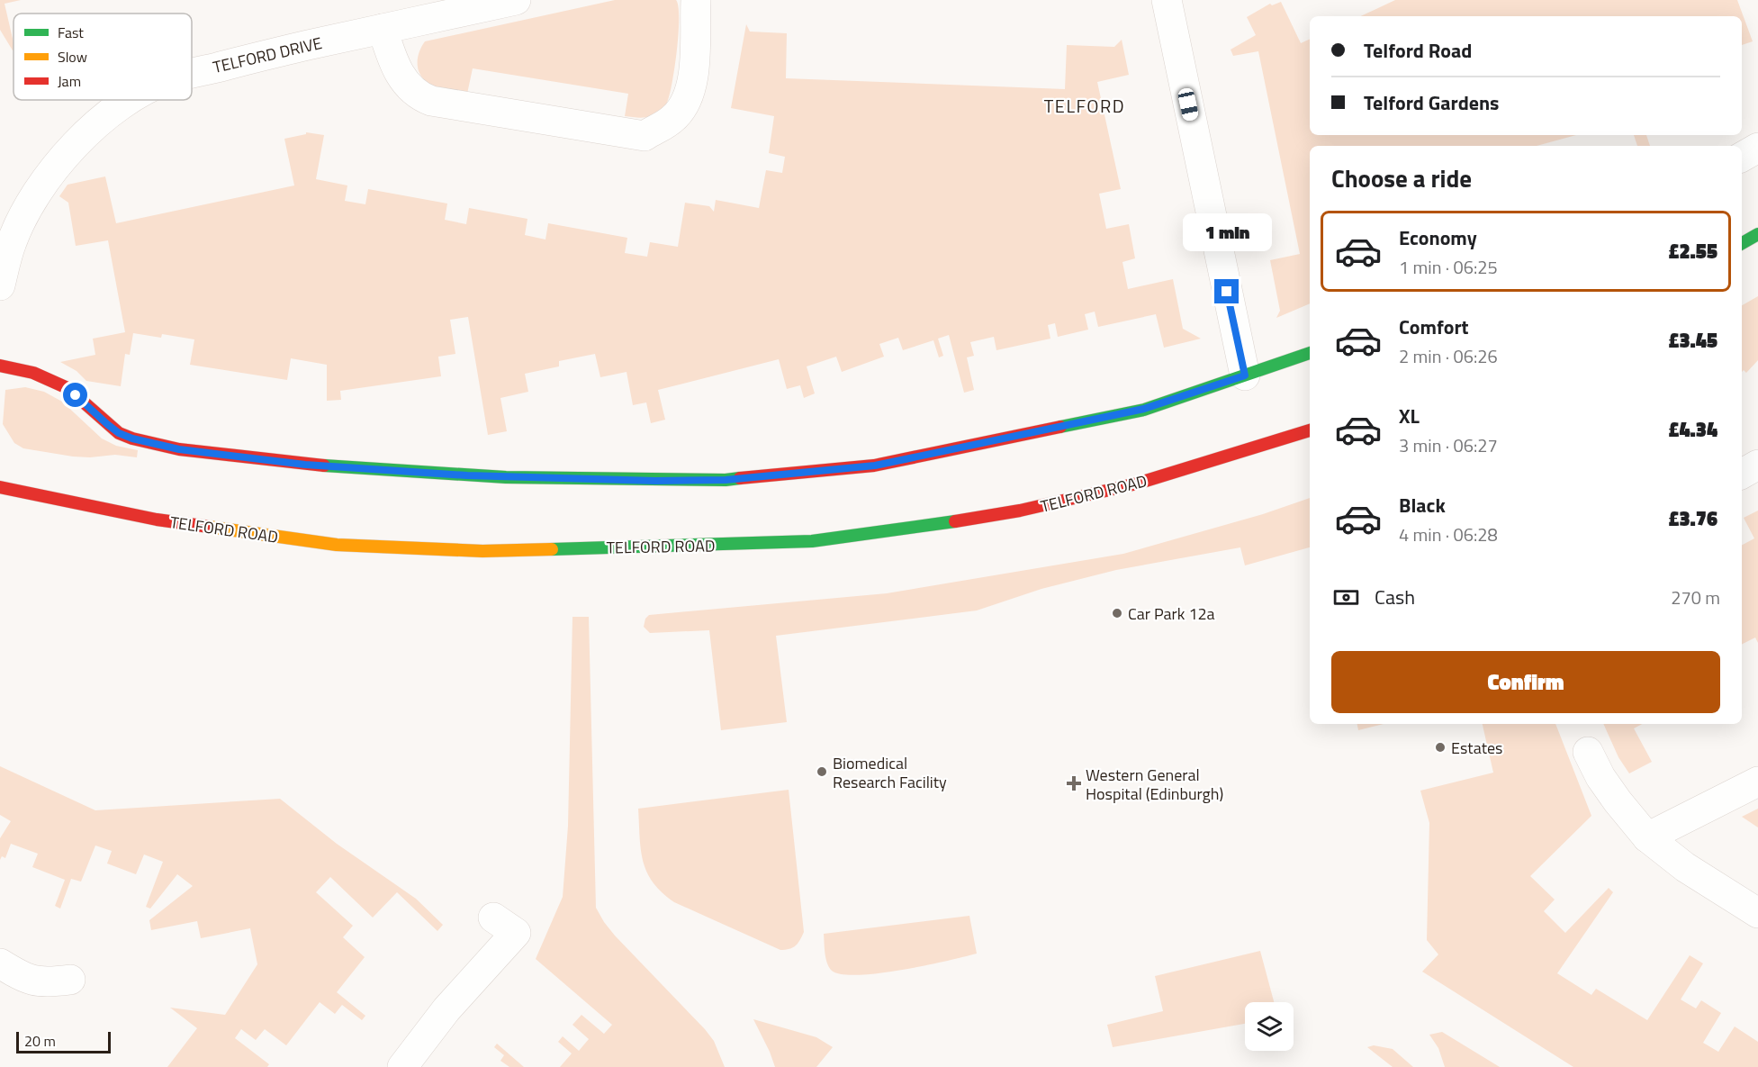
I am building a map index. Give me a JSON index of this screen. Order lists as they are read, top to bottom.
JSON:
{
  "streets": {
    "main road": ["TELFORD ROAD"],
    "street": ["TELFORD DRIVE"]
  },
  "districts": ["TELFORD"],
  "places": {
    "other": ["Car Park 12a", "Estates", "Biomedical Research Facility"],
    "health": ["Western General Hospital (Edinburgh)"]
  },
  "legend": ["Fast", "Slow", "Jam"],
  "scale_bar": "20 m",
  "page": {
    "banner": ["Telford Road", "Telford Gardens"],
    "heading": "Choose a ride",
    "list": [
      {
        "name": "Economy",
        "note": "1 min · 06:25",
        "value": "£2.55"
      },
      {
        "name": "Comfort",
        "note": "2 min · 06:26",
        "value": "£3.45"
      },
      {
        "name": "XL",
        "note": "3 min · 06:27",
        "value": "£4.34"
      },
      {
        "name": "Black",
        "note": "4 min · 06:28",
        "value": "£3.76"
      }
    ],
    "bubble": "1 min",
    "pay": ["Cash", "270 m"],
    "buttons": "Confirm",
    "scale": "20 m"
  }
}
